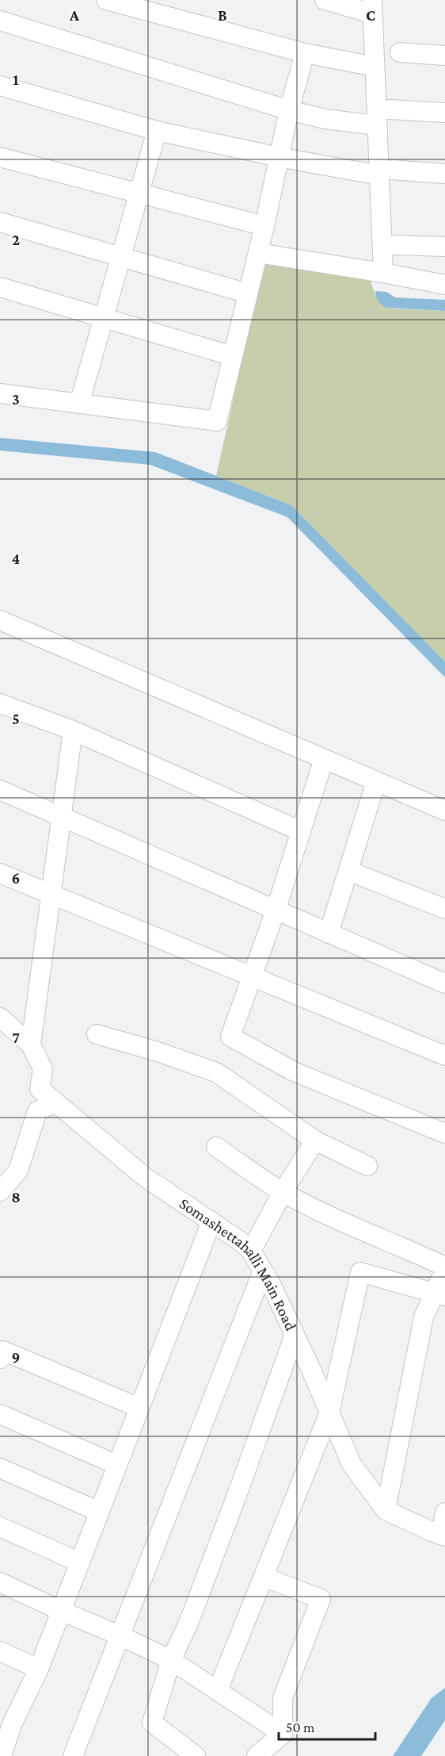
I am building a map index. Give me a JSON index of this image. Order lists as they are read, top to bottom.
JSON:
{
  "streets": {
    "street": ["Somashettahalli Main Road"]
  },
  "scale_bar": "50 m",
  "grid": {
    "columns": ["A", "B", "C"],
    "rows": [
      "1",
      "2",
      "3",
      "4",
      "5",
      "6",
      "7",
      "8",
      "9"
    ]
  }
}
